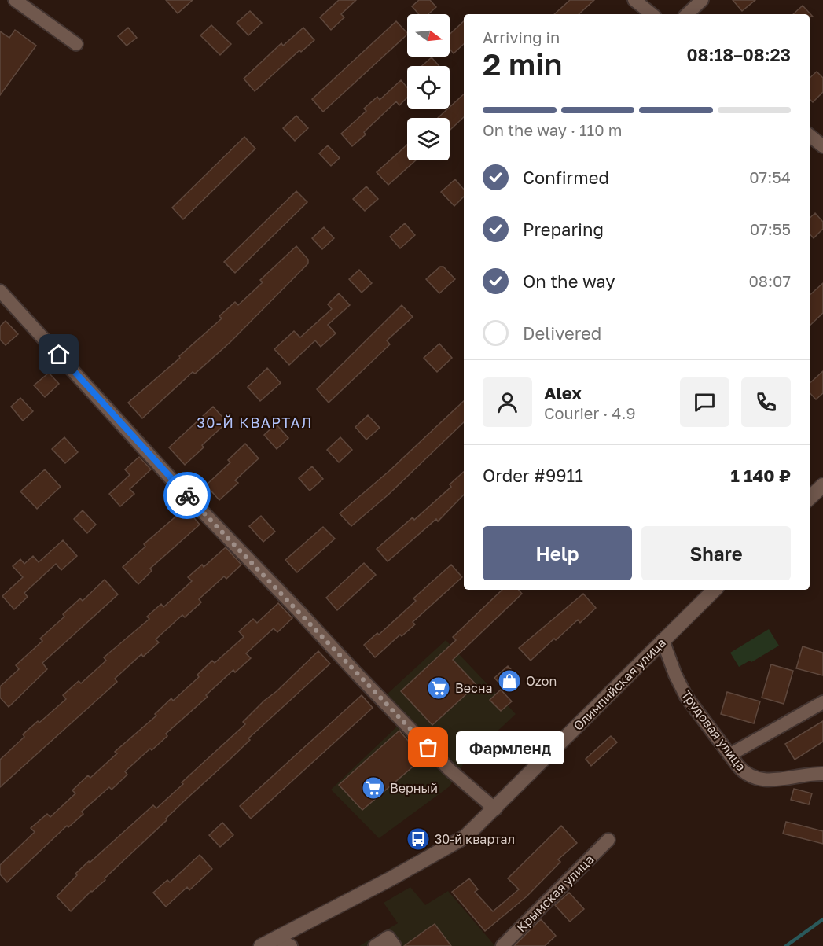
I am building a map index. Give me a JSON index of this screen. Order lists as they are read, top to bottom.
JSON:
{
  "streets": {
    "street": ["Олимпийская улица", "Трудовая улица", "Крымская улица"]
  },
  "crossings": [
    ["Олимпийская улица", "Трудовая улица"]
  ],
  "districts": ["30-Й КВАРТАЛ"],
  "places": {
    "shop": ["Ozon"],
    "supermarket": ["Весна", "Верный"],
    "other": ["Фармленд"],
    "bus stop": ["30-й квартал"]
  },
  "north": "right",
  "page": {
    "heading": ["2 min", "Arriving in", "08:18–08:23"],
    "panel": [
      "Alex",
      "Courier · 4.9",
      "Order #9911",
      "1 140 ₽"
    ],
    "bar": "On the way · 110 m",
    "list": [
      ["Confirmed", "07:54"],
      ["Preparing", "07:55"],
      ["On the way", "08:07"],
      "Delivered"
    ],
    "buttons": ["Help", "Share"],
    "bubble": "Фармленд"
  }
}
